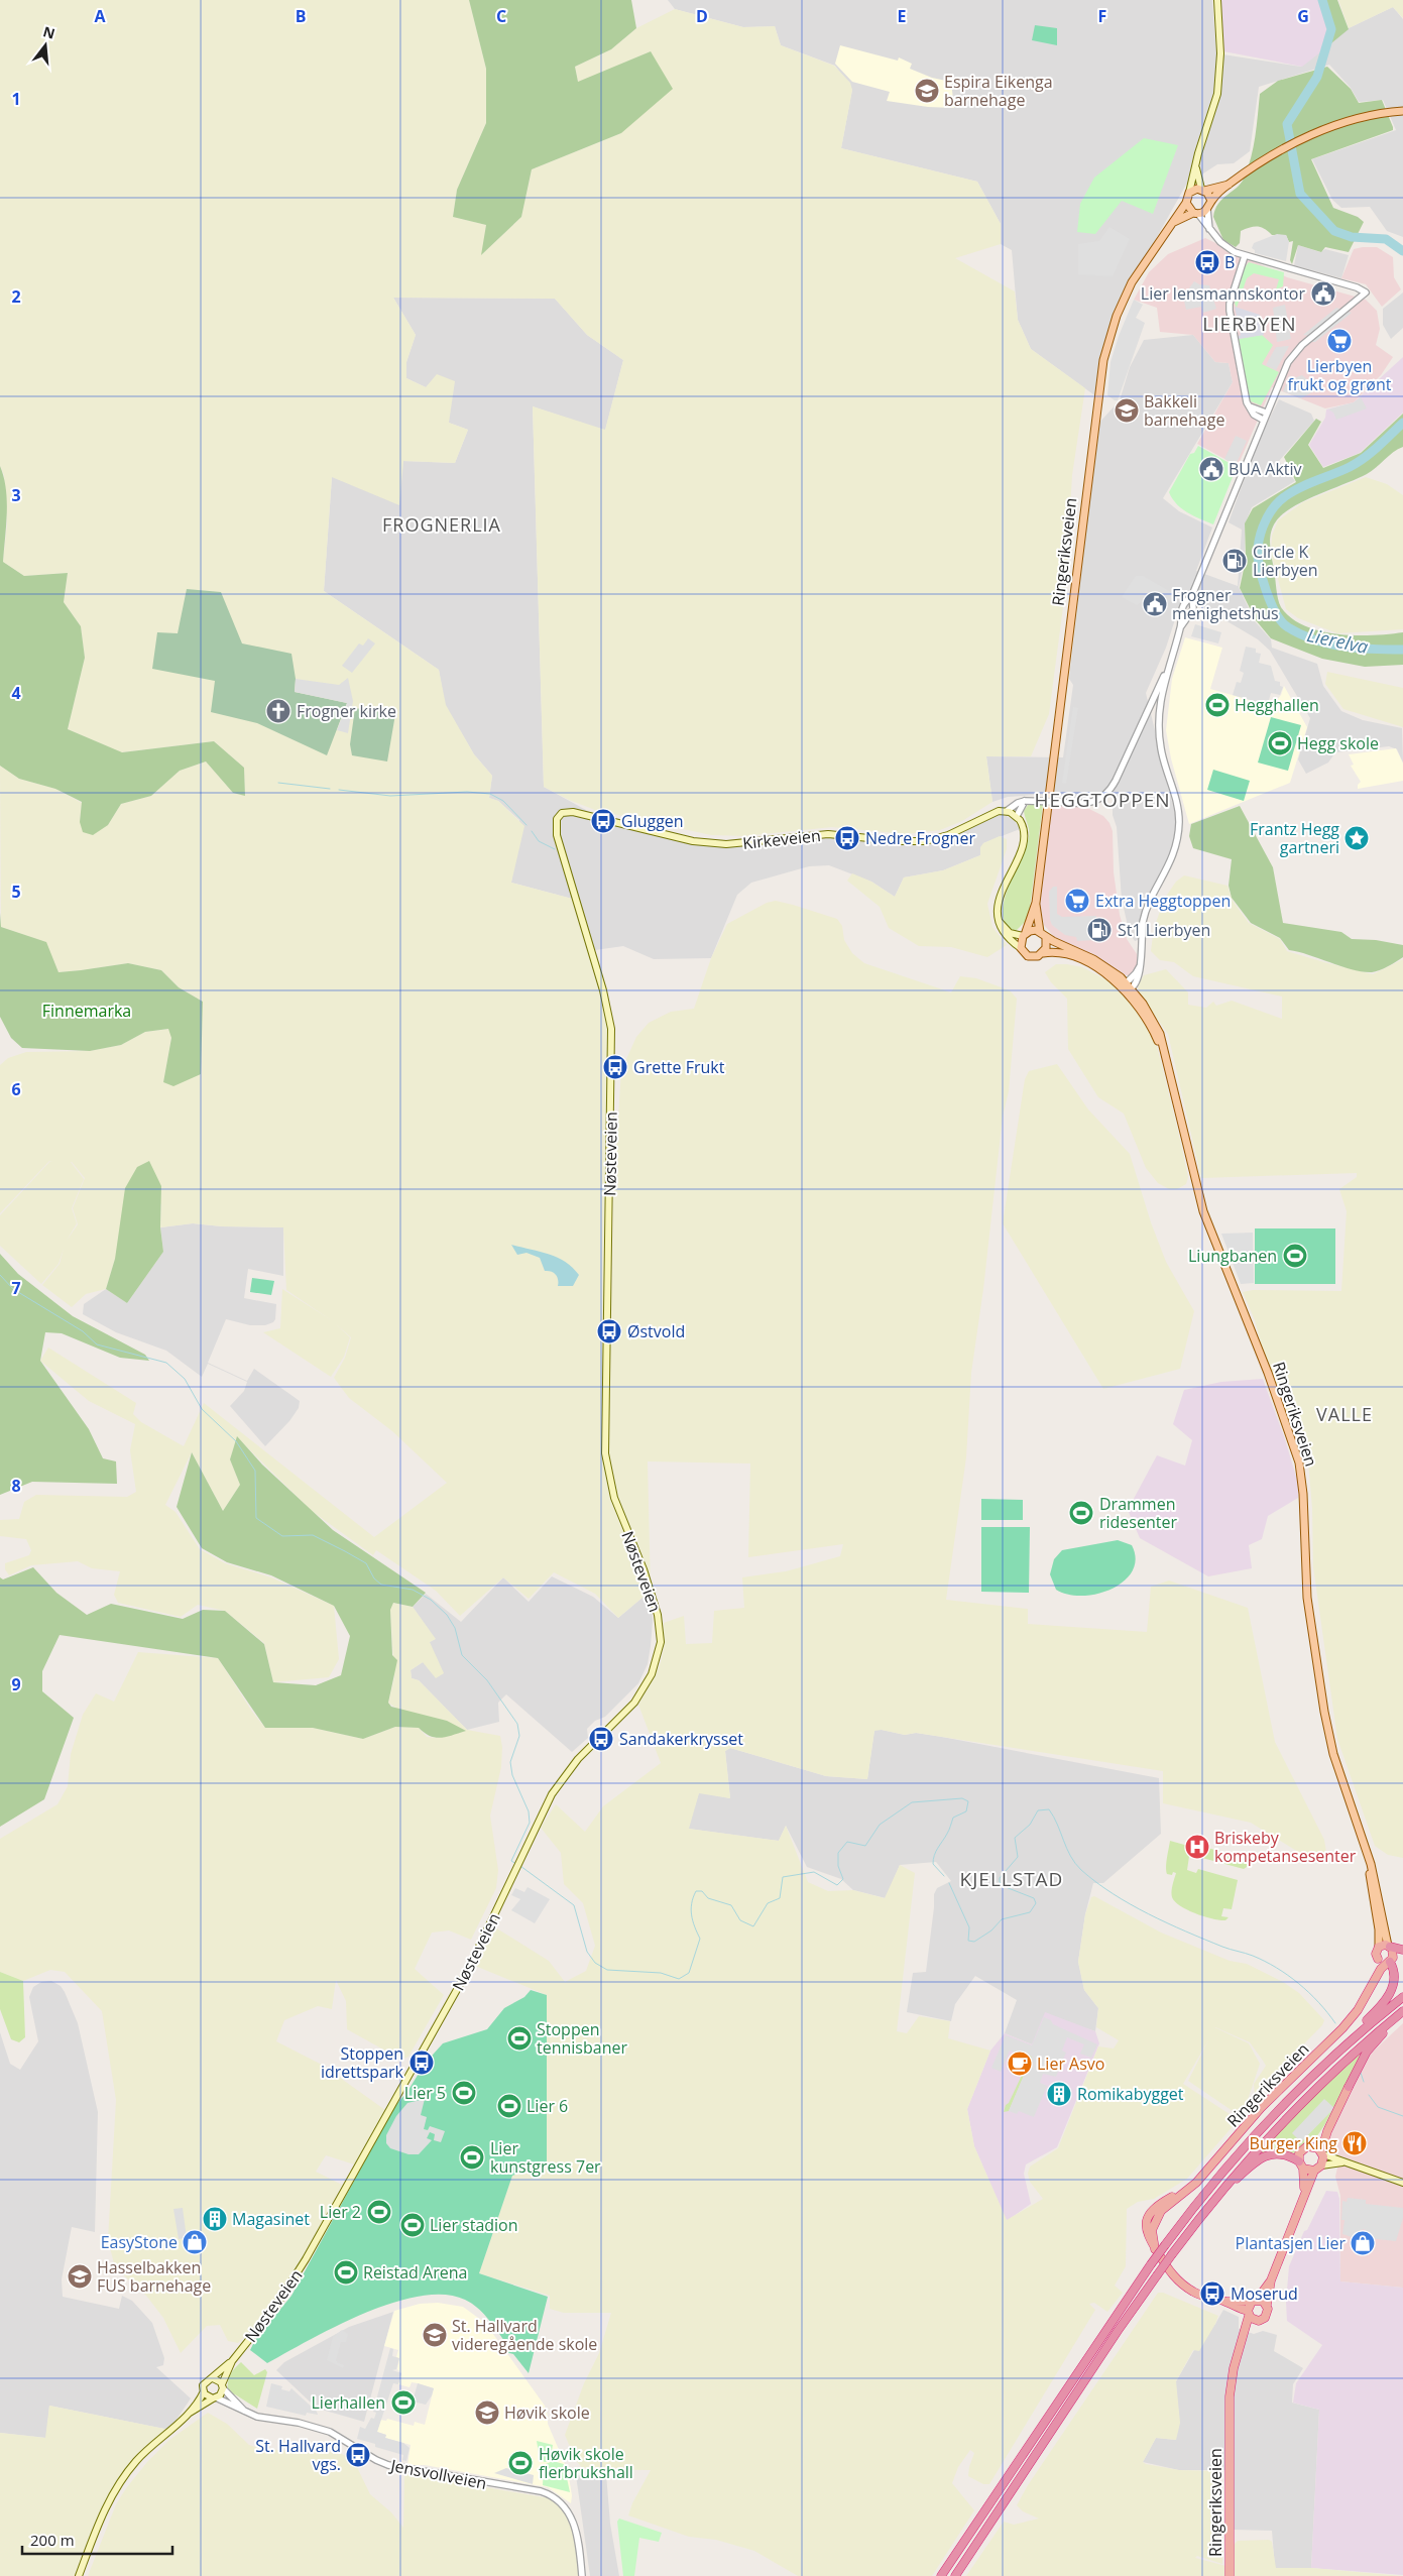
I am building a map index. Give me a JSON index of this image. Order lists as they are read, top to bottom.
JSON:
{
  "streets": {
    "highway": ["Ringeriksveien"],
    "main road": ["Kirkeveien", "Nøsteveien"],
    "street": ["Jensvollveien"]
  },
  "crossings": [
    ["Kirkeveien", "Nøsteveien"],
    ["Nøsteveien", "Jensvollveien"]
  ],
  "districts": [
    "LIERBYEN",
    "FROGNERLIA",
    "HEGGTOPPEN",
    "VALLE",
    "KJELLSTAD"
  ],
  "water": ["Lierelva"],
  "parks": ["Finnemarka"],
  "places": {
    "school or university": [
      "Espira Eikenga barnehage",
      "Bakkeli barnehage",
      "Hasselbakken FUS barnehage",
      "St. Hallvard videregående skole",
      "Høvik skole"
    ],
    "bus stop": [
      "B",
      "Gluggen",
      "Nedre Frogner",
      "Grette Frukt",
      "Østvold",
      "Sandakerkrysset",
      "Stoppen idrettspark",
      "Moserud",
      "St. Hallvard vgs."
    ],
    "public building": ["Lier lensmannskontor", "BUA Aktiv", "Frogner menighetshus"],
    "supermarket": ["Lierbyen frukt og grønt", "Extra Heggtoppen"],
    "fuel station": ["Circle K Lierbyen", "St1 Lierbyen"],
    "sports": [
      "Hegghallen",
      "Hegg skole",
      "Liungbanen",
      "Drammen ridesenter",
      "Stoppen tennisbaner",
      "Lier 5",
      "Lier 6",
      "Lier kunstgress 7er",
      "Lier 2",
      "Lier stadion",
      "Reistad Arena",
      "Lierhallen",
      "Høvik skole flerbrukshall"
    ],
    "church": ["Frogner kirke"],
    "place": ["Frantz Hegg gartneri"],
    "hospital": ["Briskeby kompetansesenter"],
    "cafe": ["Lier Asvo"],
    "building": ["Romikabygget", "Magasinet"],
    "restaurant": ["Burger King"],
    "shop": ["EasyStone", "Plantasjen Lier"]
  },
  "scale_bar": "200 m",
  "north": "top",
  "grid": {
    "columns": [
      "A",
      "B",
      "C",
      "D",
      "E",
      "F",
      "G"
    ],
    "rows": [
      "1",
      "2",
      "3",
      "4",
      "5",
      "6",
      "7",
      "8",
      "9"
    ]
  }
}
